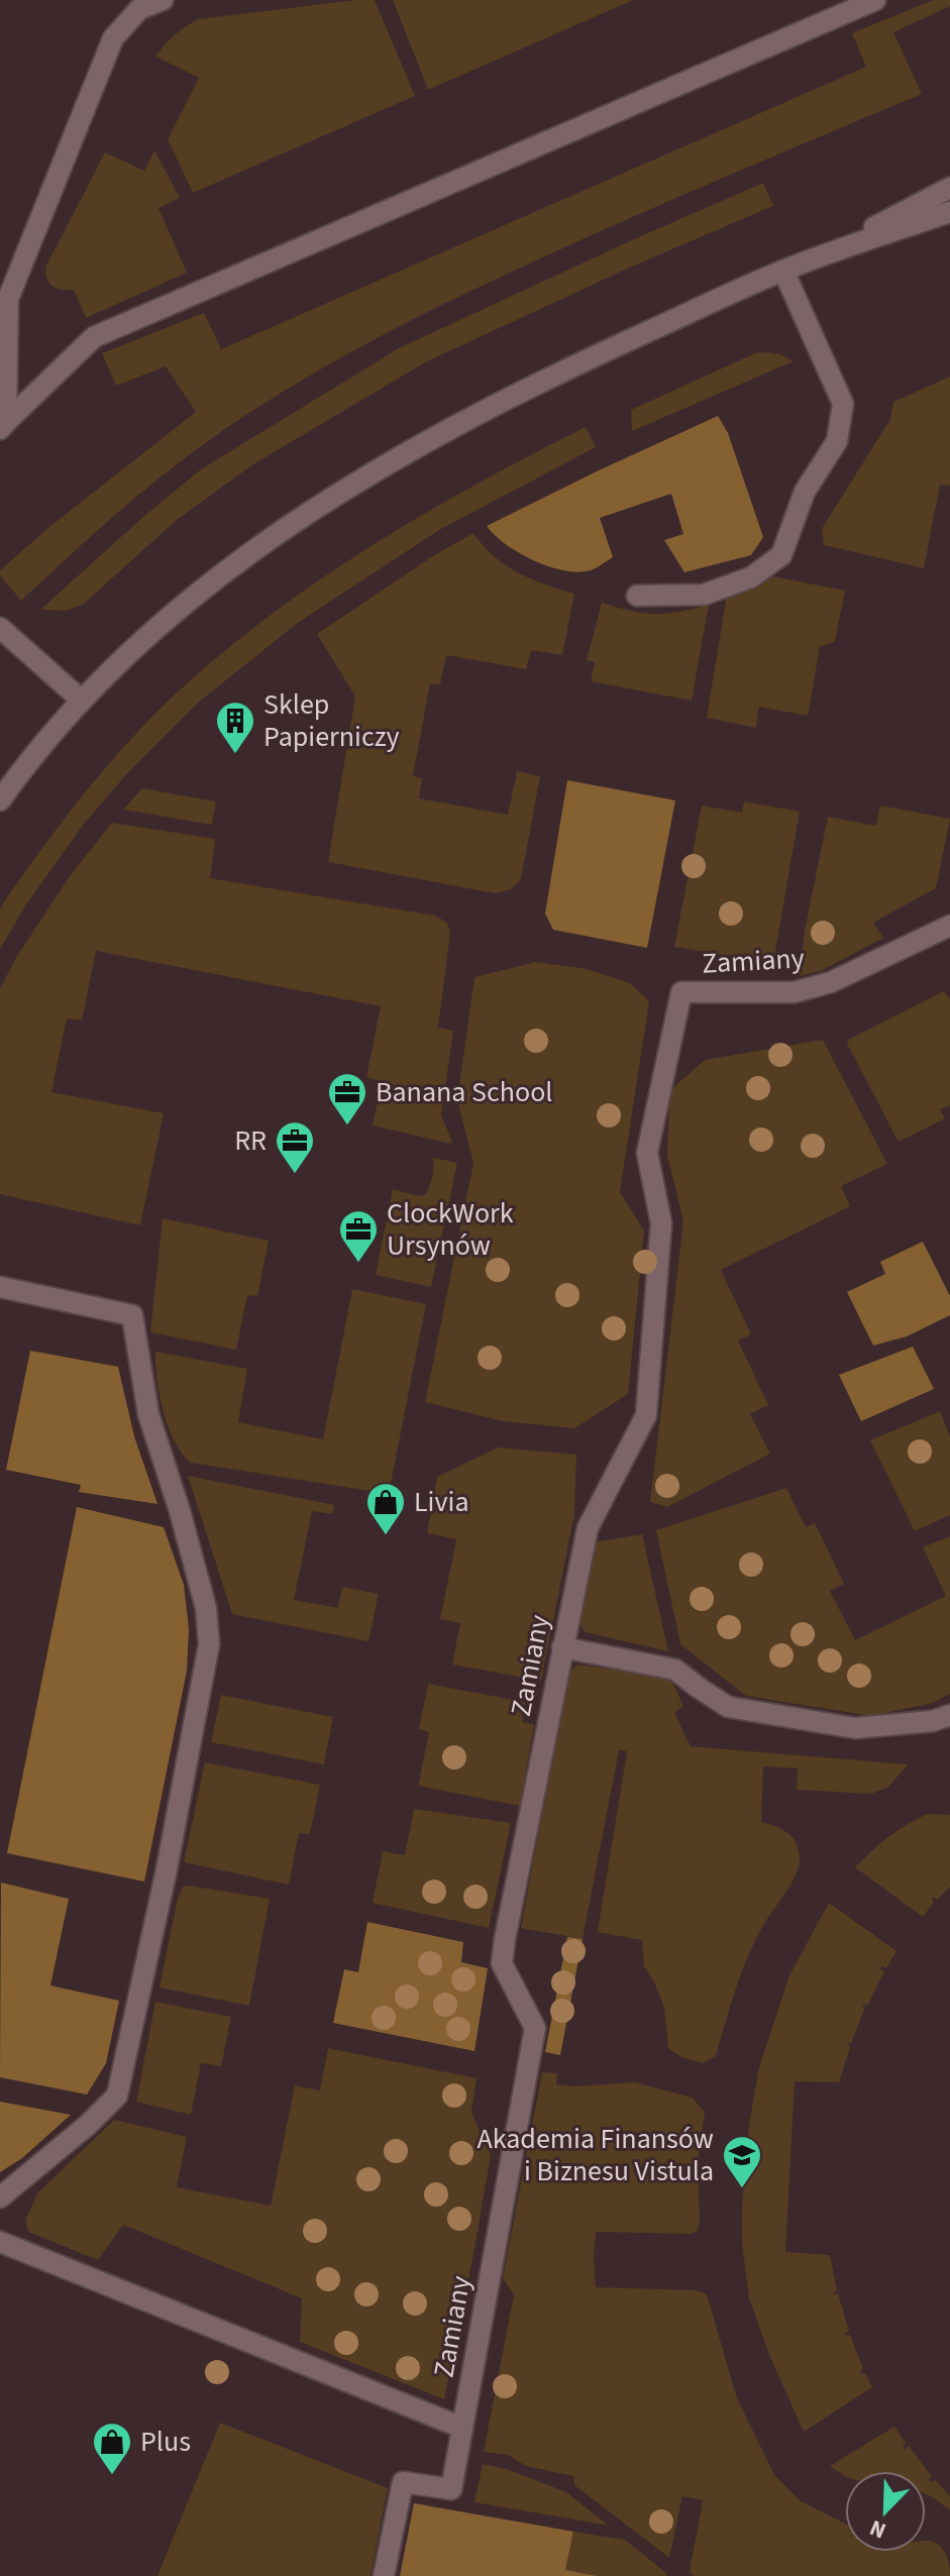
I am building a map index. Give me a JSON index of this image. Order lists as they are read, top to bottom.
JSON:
{
  "streets": {
    "street": ["Zamiany"]
  },
  "places": {
    "building": ["Sklep Papierniczy"],
    "office": ["Banana School", "RR", "ClockWork Ursynów"],
    "shop": ["Livia", "Plus"],
    "school or university": ["Akademia Finansów i Biznesu Vistula"]
  },
  "north": "bottom left"
}
